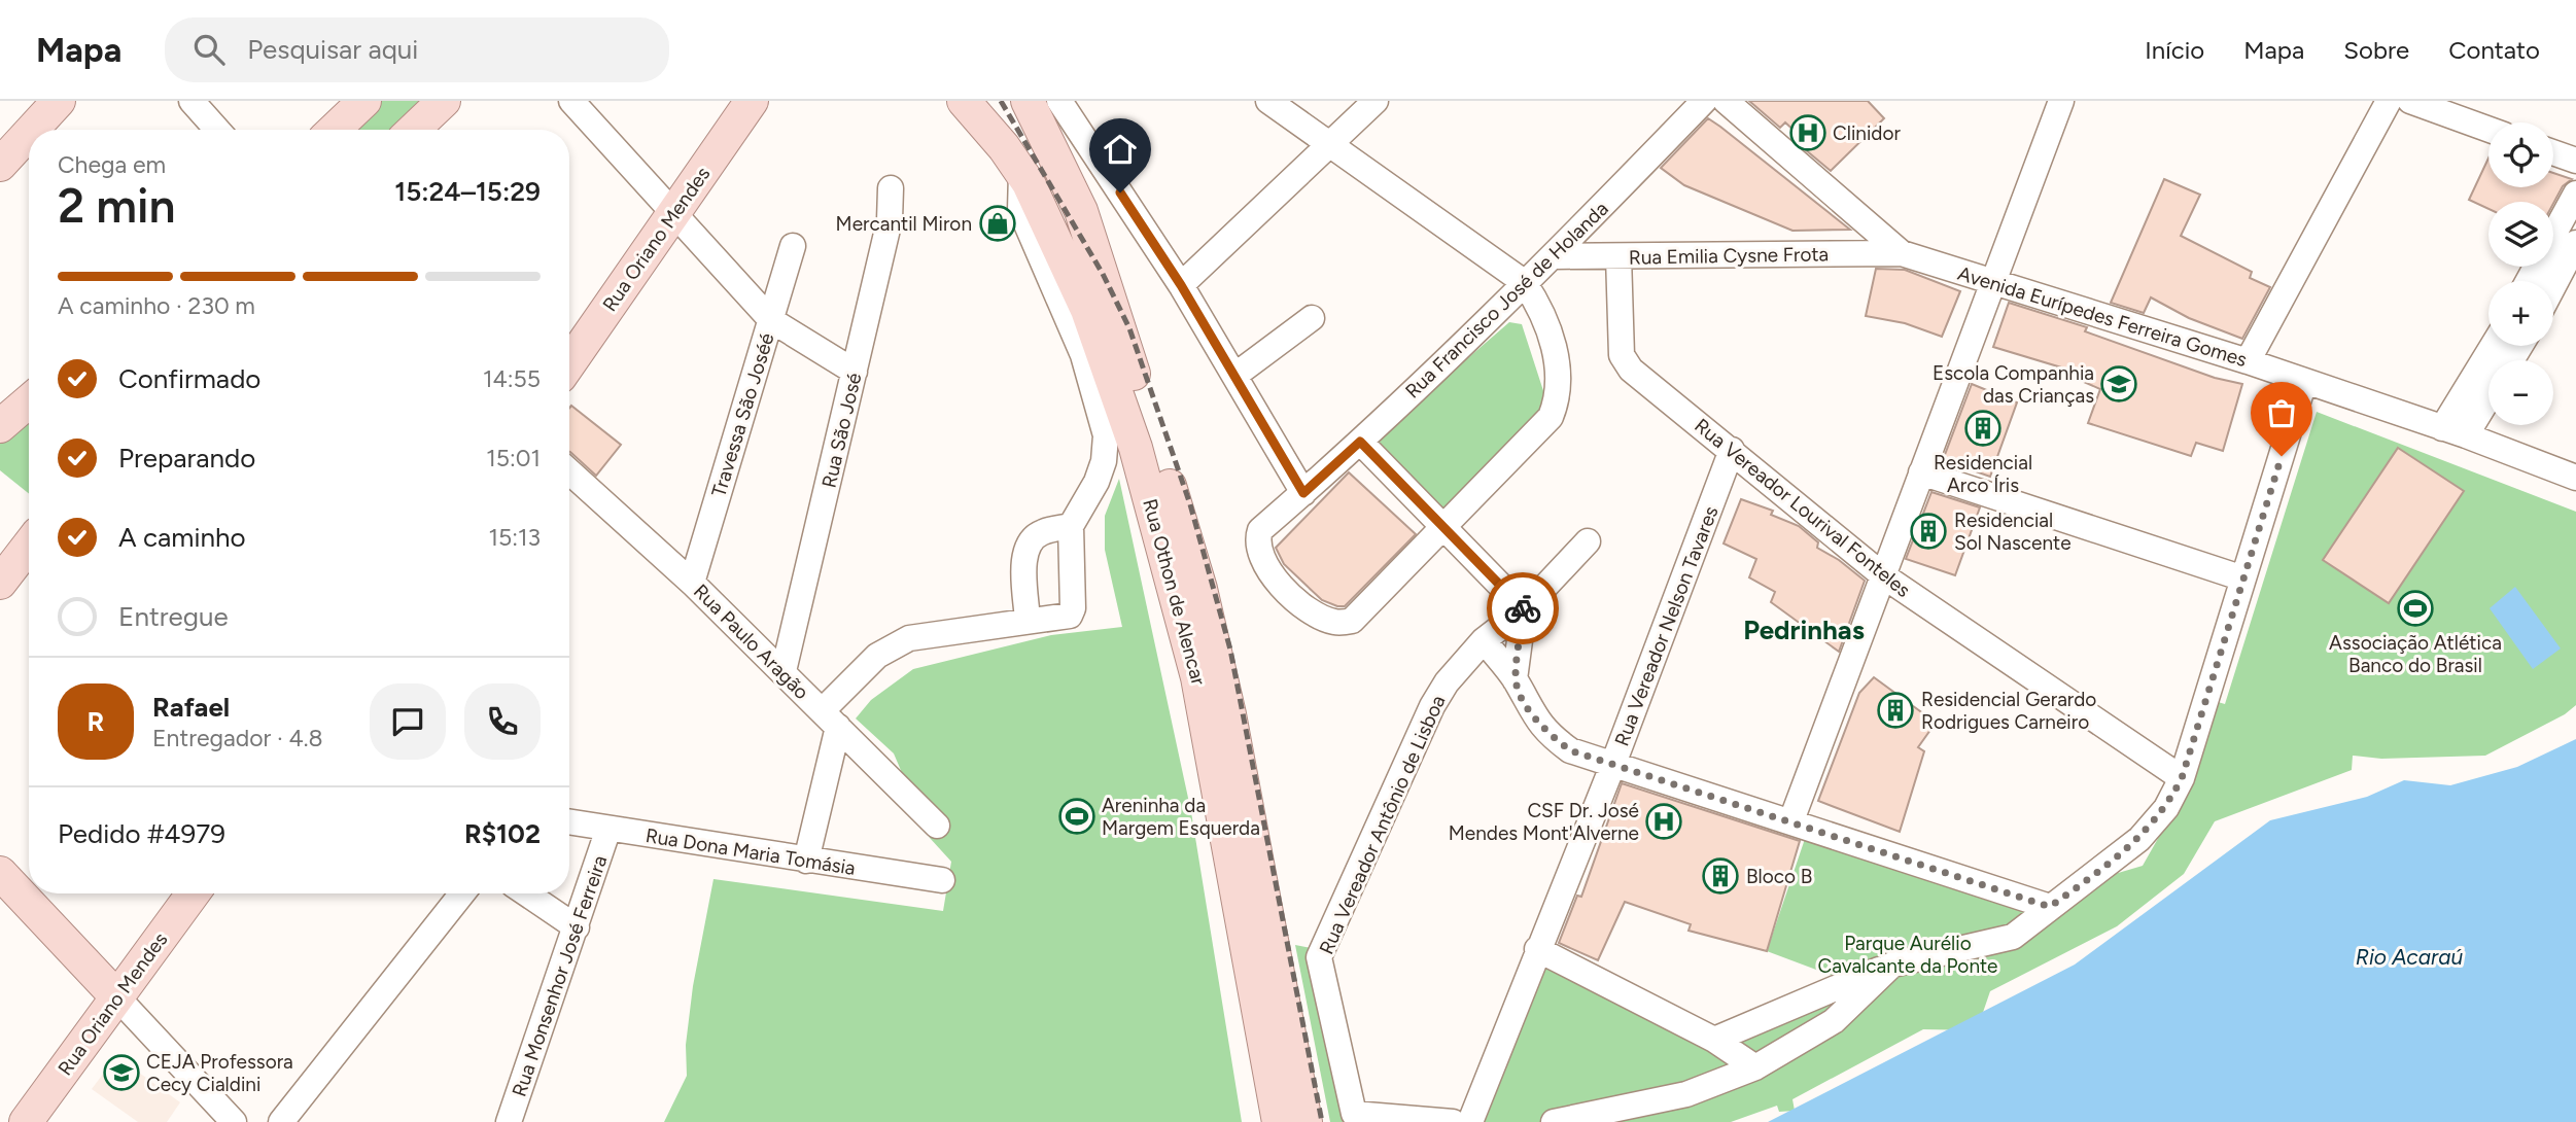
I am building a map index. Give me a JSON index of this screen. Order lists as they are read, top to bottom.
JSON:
{
  "streets": {
    "main road": ["Rua Oriano Mendes", "Rua Othon de Alencar"],
    "street": [
      "Rua Emilia Cysne Frota",
      "Rua Francisco José de Holanda",
      "Avenida Eurípedes Ferreira Gomes",
      "Travessa São Joséé",
      "Rua São José",
      "Rua Vereador Lourival Fonteles",
      "Rua Vereador Nelson Tavares",
      "Rua Paulo Aragão",
      "Rua Vereador Antônio de Lisboa",
      "Rua Dona Maria Tomásia",
      "Rua Monsenhor José Ferreira"
    ]
  },
  "crossings": [
    ["Rua Emilia Cysne Frota", "Rua Francisco José de Holanda"],
    ["Rua Emilia Cysne Frota", "Avenida Eurípedes Ferreira Gomes"],
    ["Rua Emilia Cysne Frota", "Rua Vereador Lourival Fonteles"],
    ["Travessa São Joséé", "Rua Paulo Aragão"],
    ["Rua São José", "Rua Paulo Aragão"],
    ["Rua Vereador Lourival Fonteles", "Rua Vereador Nelson Tavares"],
    ["Rua Dona Maria Tomásia", "Rua Monsenhor José Ferreira"]
  ],
  "districts": ["Pedrinhas"],
  "water": ["Rio Acaraú"],
  "parks": ["Parque Aurélio Cavalcante da Ponte"],
  "places": {
    "hospital": ["Clinidor", "CSF Dr. José Mendes Mont'Alverne"],
    "shop": ["Mercantil Miron"],
    "school or university": ["Escola Companhia das Crianças", "CEJA Professora Cecy Cialdini"],
    "building": [
      "Residencial Arco Íris",
      "Residencial Sol Nascente",
      "Residencial Gerardo Rodrigues Carneiro",
      "Bloco B"
    ],
    "sports": ["Associação Atlética Banco do Brasil", "Areninha da Margem Esquerda"]
  },
  "page": {
    "header": "Mapa",
    "search": "Pesquisar aqui",
    "nav": [
      "Início",
      "Mapa",
      "Sobre",
      "Contato"
    ],
    "map_buttons": ["+", "−"],
    "heading": ["2 min", "Chega em", "15:24–15:29"],
    "panel": [
      "Rafael",
      "Entregador · 4.8",
      "Pedido #4979",
      "R$102"
    ],
    "bar": "A caminho · 230 m",
    "list": [
      ["Confirmado", "14:55"],
      ["Preparando", "15:01"],
      ["A caminho", "15:13"],
      "Entregue"
    ],
    "round": "R"
  }
}
